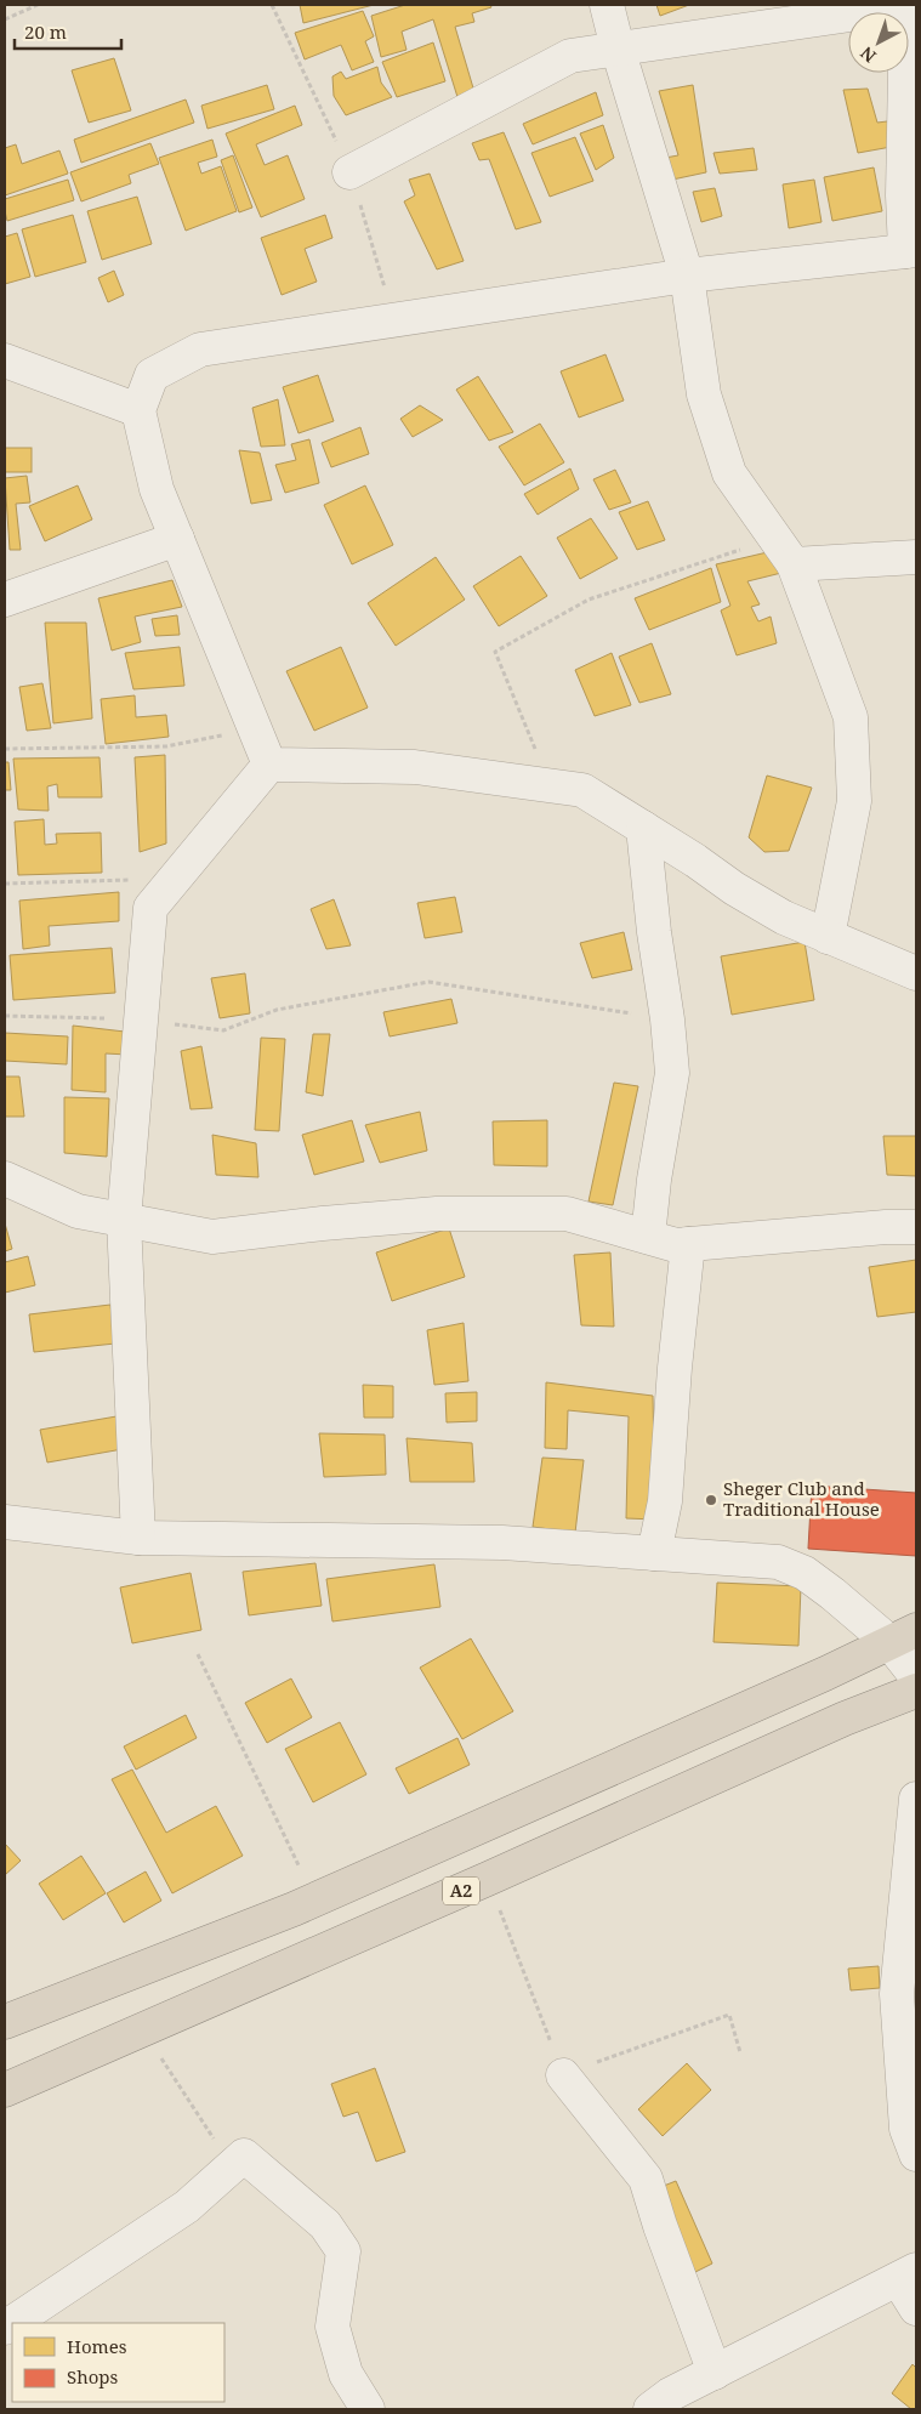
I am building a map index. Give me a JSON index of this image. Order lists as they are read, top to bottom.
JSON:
{
  "streets": {
    "highway": ["A2"]
  },
  "places": ["Sheger Club and Traditional House"],
  "legend": ["Homes", "Shops"],
  "scale_bar": "20 m",
  "north": "bottom left"
}
